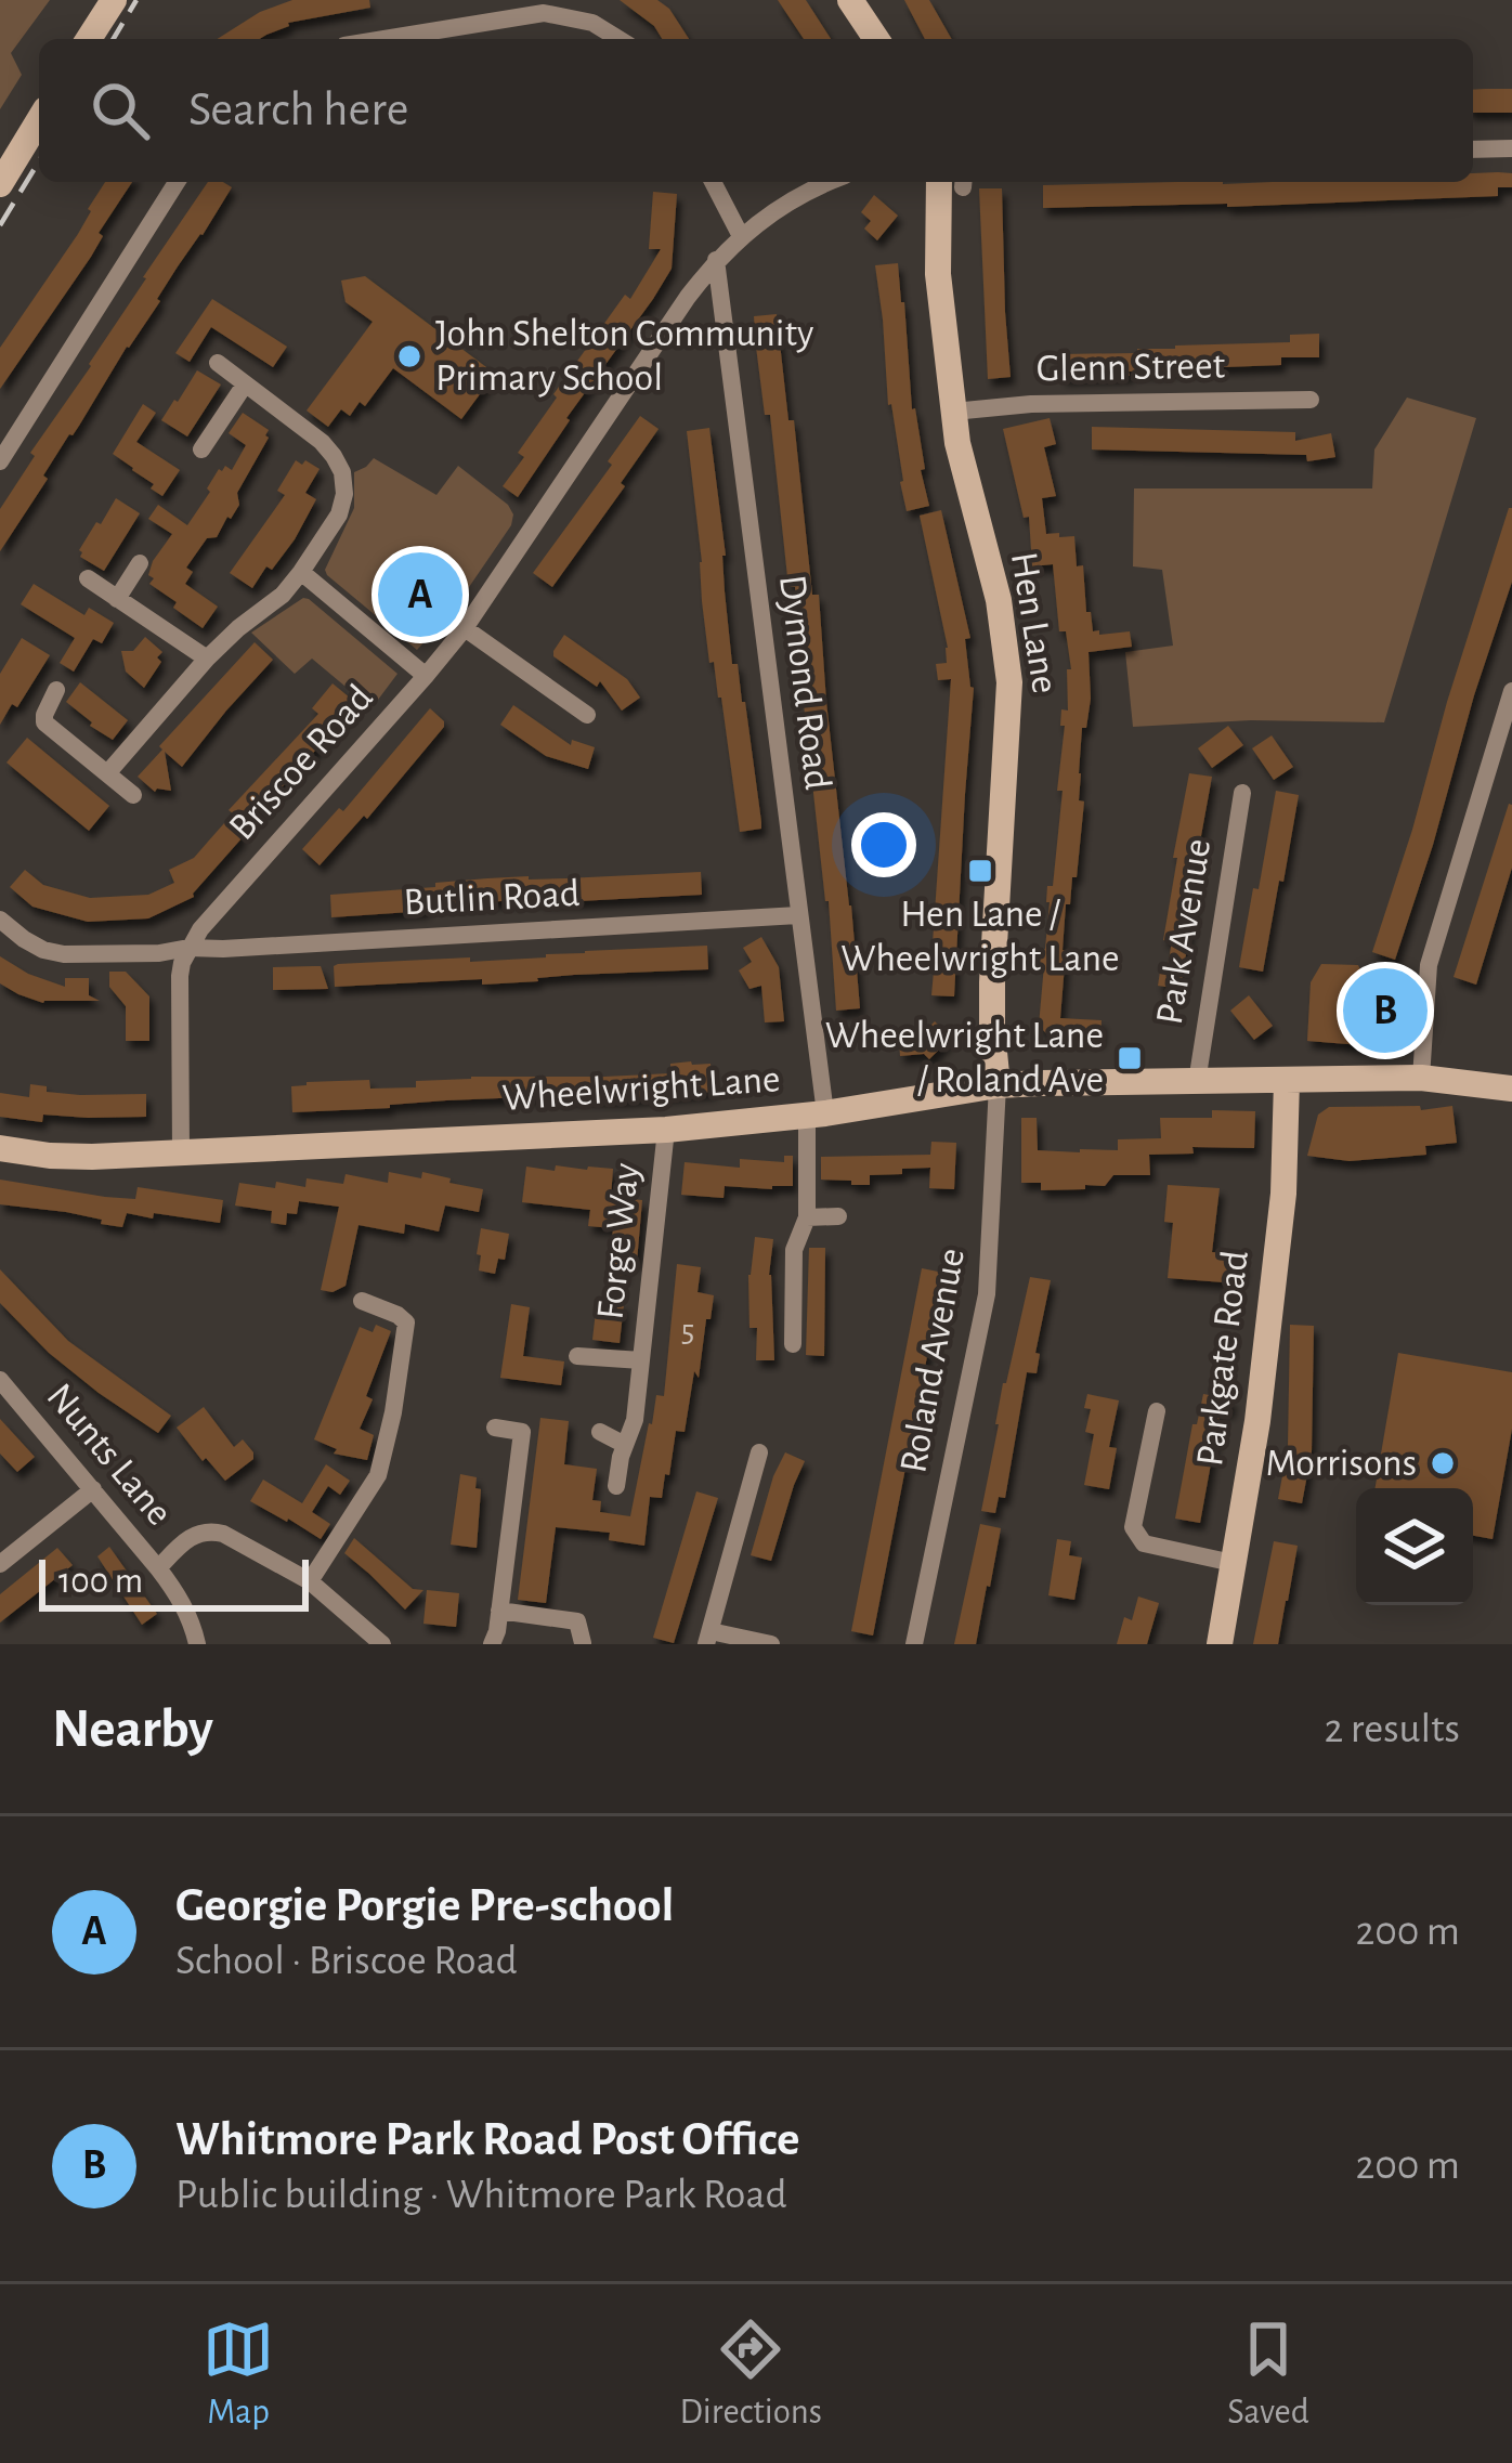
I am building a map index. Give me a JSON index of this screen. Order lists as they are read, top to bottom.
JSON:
{
  "streets": {
    "street": [
      "Glenn Street",
      "Hen Lane",
      "Dymond Road",
      "Briscoe Road",
      "Butlin Road",
      "Park Avenue",
      "Wheelwright Lane",
      "Forge Way",
      "Parkgate Road",
      "Roland Avenue",
      "Nunts Lane"
    ]
  },
  "crossings": [
    ["Glenn Street", "Hen Lane"],
    ["Hen Lane", "Wheelwright Lane"],
    ["Hen Lane", "Roland Avenue"],
    ["Dymond Road", "Briscoe Road"],
    ["Dymond Road", "Butlin Road"],
    ["Dymond Road", "Wheelwright Lane"],
    ["Briscoe Road", "Butlin Road"],
    ["Park Avenue", "Wheelwright Lane"],
    ["Wheelwright Lane", "Forge Way"],
    ["Wheelwright Lane", "Parkgate Road"],
    ["Wheelwright Lane", "Roland Avenue"]
  ],
  "places": {
    "other": ["John Shelton Community Primary School", "Morrisons"],
    "transit": ["Hen Lane / Wheelwright Lane", "Wheelwright Lane / Roland Ave"]
  },
  "house_numbers": ["5"],
  "scale_bar": "100 m",
  "page": {
    "search": "Search here",
    "pins": ["A", "B"],
    "scale": "100 m",
    "heading": ["Nearby", "2 results"],
    "list": [
      {
        "mark": "A",
        "name": "Georgie Porgie Pre-school",
        "note": "School · Briscoe Road",
        "value": "200 m"
      },
      {
        "mark": "B",
        "name": "Whitmore Park Road Post Office",
        "note": "Public building · Whitmore Park Road",
        "value": "200 m"
      }
    ],
    "nav": ["Map", "Directions", "Saved"]
  }
}
